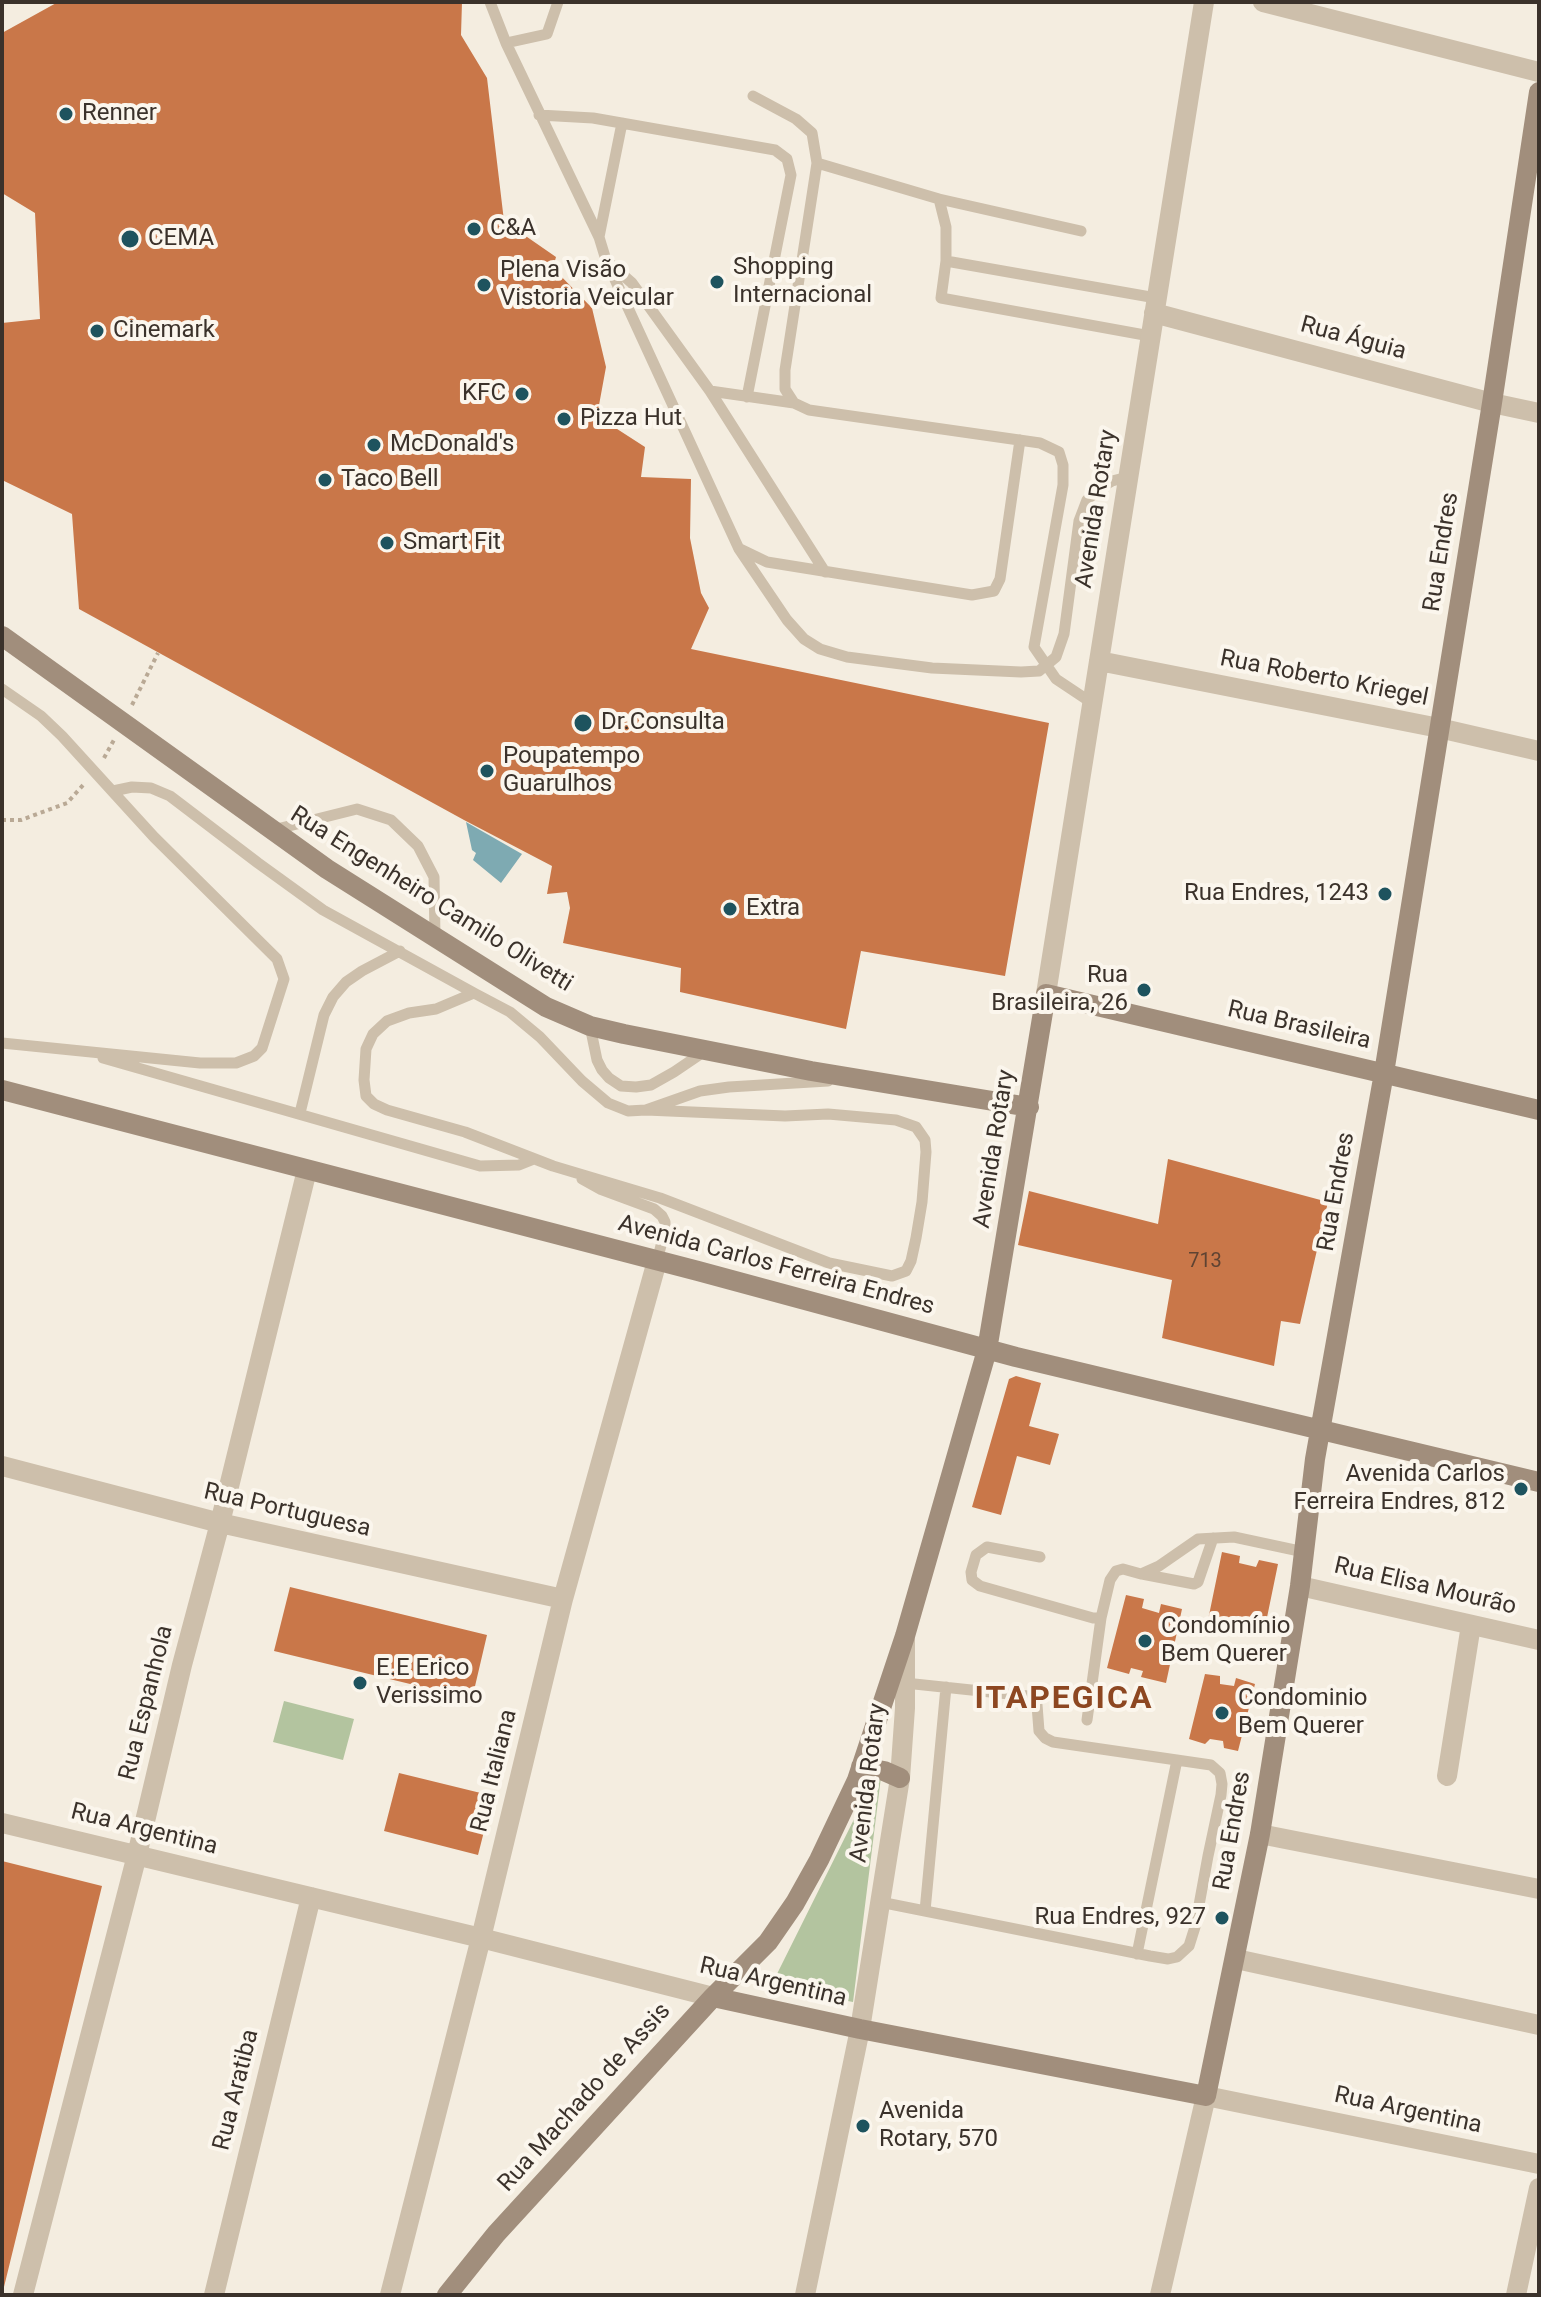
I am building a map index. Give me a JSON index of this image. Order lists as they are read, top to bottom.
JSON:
{
  "streets": {
    "street": [
      "Rua Águia",
      "Avenida Rotary",
      "Rua Endres",
      "Rua Roberto Kriegel",
      "Rua Engenheiro Camilo Olivetti",
      "Rua Brasileira",
      "Avenida Carlos Ferreira Endres",
      "Rua Portuguesa",
      "Rua Elisa Mourão",
      "Rua Espanhola",
      "Rua Italiana",
      "Rua Argentina",
      "Rua Aratiba",
      "Rua Machado de Assis"
    ]
  },
  "crossings": [
    ["Rua Águia", "Avenida Rotary"],
    ["Rua Águia", "Rua Endres"],
    ["Avenida Rotary", "Rua Roberto Kriegel"],
    ["Avenida Rotary", "Rua Engenheiro Camilo Olivetti"],
    ["Avenida Rotary", "Rua Brasileira"],
    ["Avenida Rotary", "Avenida Carlos Ferreira Endres"],
    ["Avenida Rotary", "Rua Argentina"],
    ["Avenida Rotary", "Rua Machado de Assis"],
    ["Rua Endres", "Rua Roberto Kriegel"],
    ["Rua Endres", "Rua Brasileira"],
    ["Rua Endres", "Avenida Carlos Ferreira Endres"],
    ["Rua Endres", "Rua Elisa Mourão"],
    ["Rua Endres", "Rua Argentina"],
    ["Avenida Carlos Ferreira Endres", "Rua Espanhola"],
    ["Avenida Carlos Ferreira Endres", "Rua Italiana"],
    ["Rua Portuguesa", "Rua Espanhola"],
    ["Rua Portuguesa", "Rua Italiana"],
    ["Rua Espanhola", "Rua Argentina"],
    ["Rua Italiana", "Rua Argentina"],
    ["Rua Argentina", "Rua Aratiba"],
    ["Rua Argentina", "Rua Machado de Assis"]
  ],
  "districts": ["ITAPEGICA"],
  "places": [
    "Renner",
    "C&A",
    "CEMA",
    "Shopping Internacional",
    "Plena Visão Vistoria Veicular",
    "Cinemark",
    "KFC",
    "Pizza Hut",
    "McDonald's",
    "Taco Bell",
    "Smart Fit",
    "Dr.Consulta",
    "Poupatempo Guarulhos",
    "Rua Endres, 1243",
    "Extra",
    "Rua Brasileira, 26",
    "Avenida Carlos Ferreira Endres, 812",
    "Condomínio Bem Querer",
    "E.E Erico Verissimo",
    "Condominio Bem Querer",
    "Rua Endres, 927",
    "Avenida Rotary, 570"
  ],
  "house_numbers": ["713"]
}
